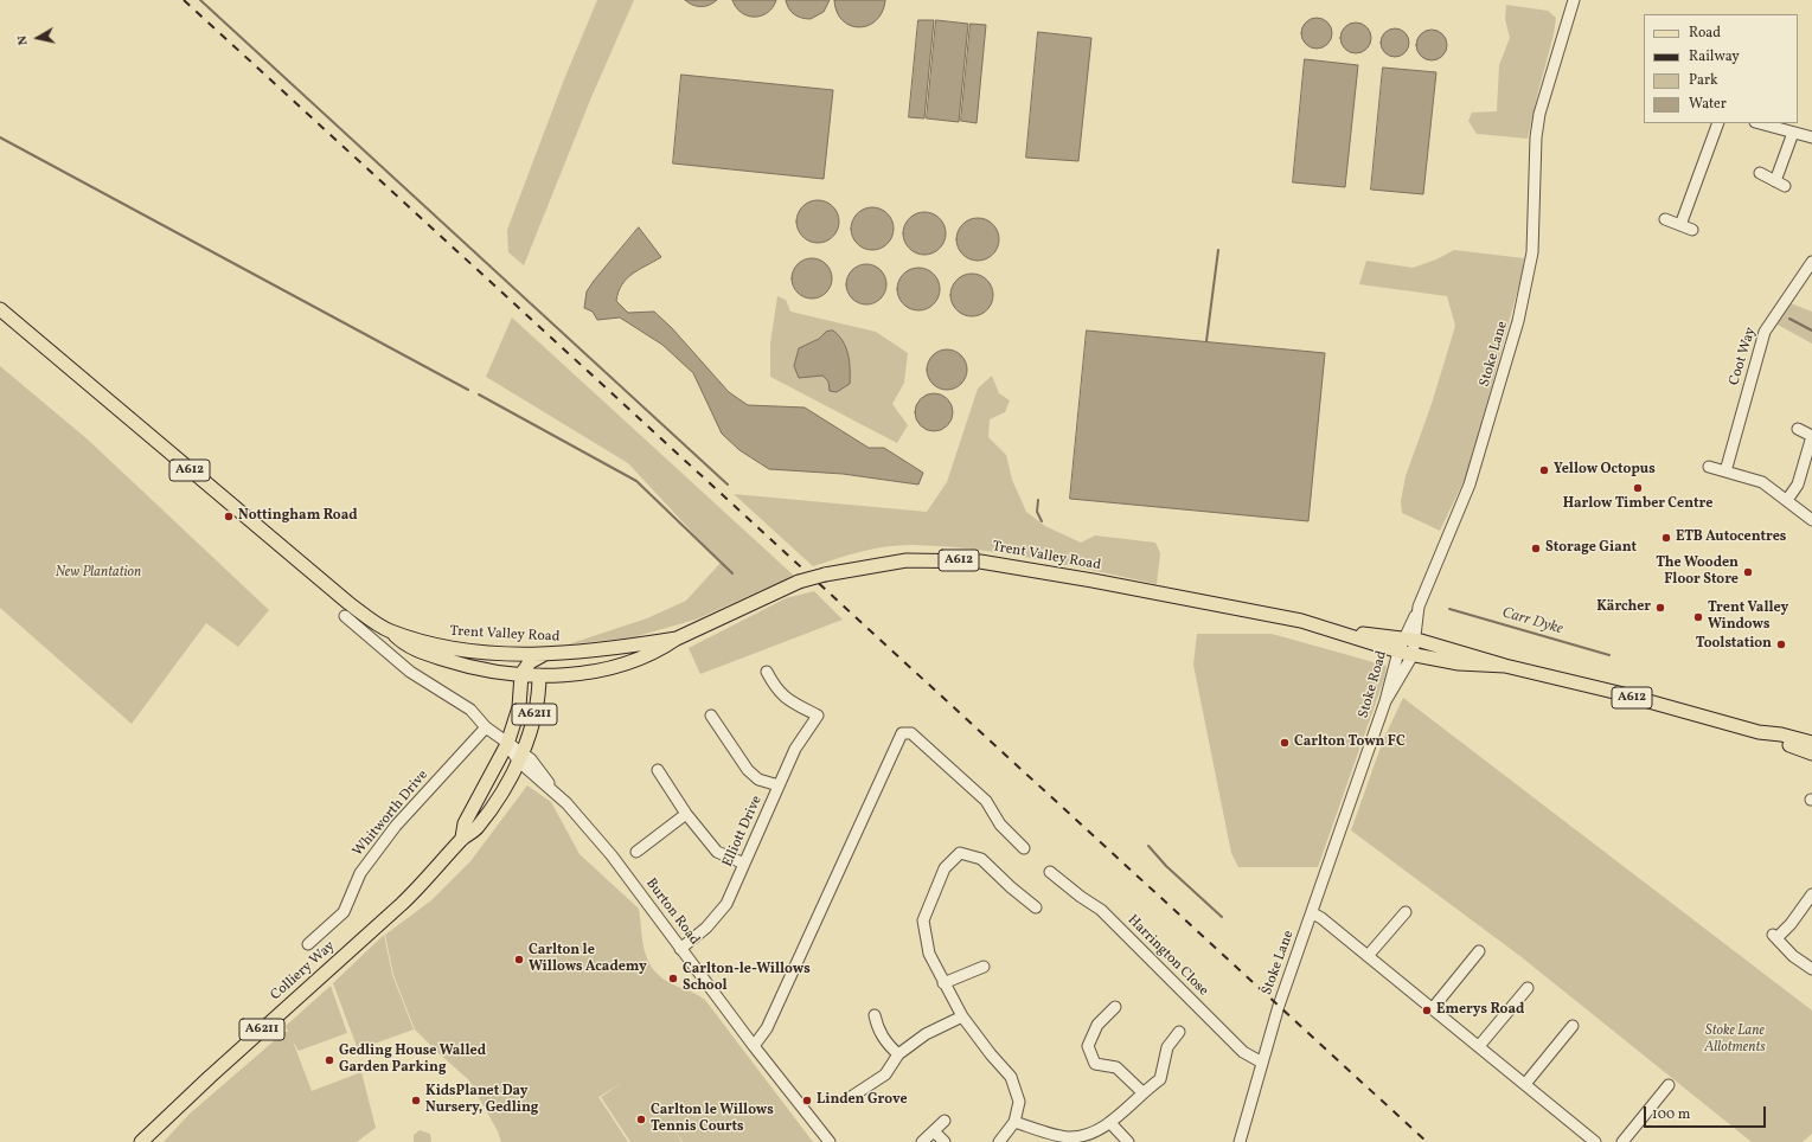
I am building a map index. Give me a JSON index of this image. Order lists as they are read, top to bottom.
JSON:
{
  "streets": {
    "main road": [
      "A612",
      "Trent Valley Road",
      "A6211",
      "Colliery Way"
    ],
    "street": [
      "Stoke Lane",
      "Coot Way",
      "Stoke Road",
      "Whitworth Drive",
      "Elliott Drive",
      "Burton Road",
      "Harrington Close"
    ]
  },
  "crossings": [
    ["Stoke Lane", "Stoke Road"],
    ["Stoke Lane", "Harrington Close"],
    ["A612", "Trent Valley Road"],
    ["Trent Valley Road", "Stoke Road"],
    ["Trent Valley Road", "Colliery Way"],
    ["Whitworth Drive", "Burton Road"],
    ["Elliott Drive", "Burton Road"],
    ["Burton Road", "Colliery Way"]
  ],
  "water": ["Carr Dyke"],
  "parks": ["New Plantation", "Stoke Lane Allotments"],
  "places": [
    "Yellow Octopus",
    "Harlow Timber Centre",
    "Nottingham Road",
    "ETB Autocentres",
    "Storage Giant",
    "The Wooden Floor Store",
    "Kärcher",
    "Trent Valley Windows",
    "Toolstation",
    "Carlton Town FC",
    "Carlton le Willows Academy",
    "Carlton-le-Willows School",
    "Emerys Road",
    "Gedling House Walled Garden Parking",
    "KidsPlanet Day Nursery, Gedling",
    "Linden Grove",
    "Carlton le Willows Tennis Courts"
  ],
  "legend": [
    "Road",
    "Railway",
    "Park",
    "Water"
  ],
  "scale_bar": "100 m",
  "north": "left"
}
